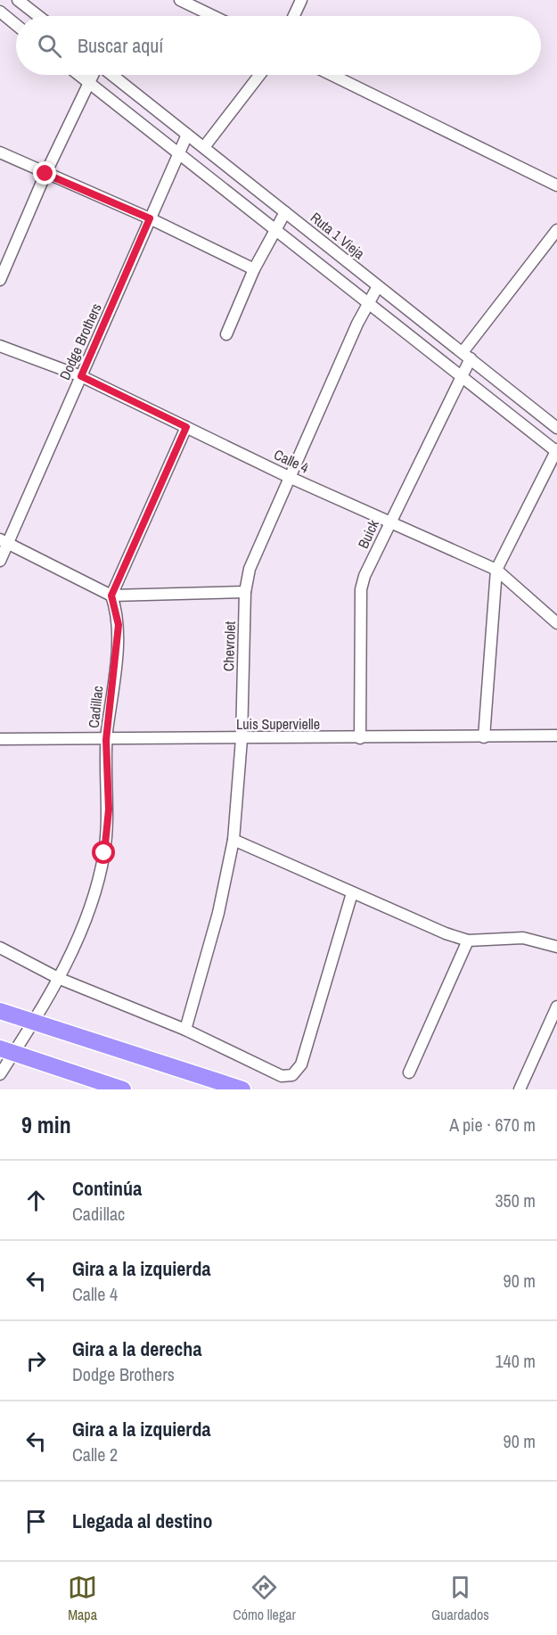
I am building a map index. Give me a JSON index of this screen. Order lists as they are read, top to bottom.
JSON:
{
  "streets": {
    "street": [
      "Ruta 1 Vieja",
      "Dodge Brothers",
      "Calle 4",
      "Buick",
      "Chevrolet",
      "Cadillac",
      "Luis Supervielle"
    ]
  },
  "crossings": [
    ["Ruta 1 Vieja", "Dodge Brothers"],
    ["Ruta 1 Vieja", "Buick"],
    ["Ruta 1 Vieja", "Chevrolet"],
    ["Dodge Brothers", "Calle 4"],
    ["Calle 4", "Buick"],
    ["Calle 4", "Chevrolet"],
    ["Buick", "Luis Supervielle"],
    ["Chevrolet", "Luis Supervielle"],
    ["Cadillac", "Luis Supervielle"]
  ],
  "page": {
    "search": "Buscar aquí",
    "heading": ["9 min", "A pie · 670 m"],
    "list": [
      ["Continúa", "Cadillac", "350 m"],
      ["Gira a la izquierda", "Calle 4", "90 m"],
      ["Gira a la derecha", "Dodge Brothers", "140 m"],
      ["Gira a la izquierda", "Calle 2", "90 m"],
      "Llegada al destino"
    ],
    "nav": ["Mapa", "Cómo llegar", "Guardados"]
  }
}
